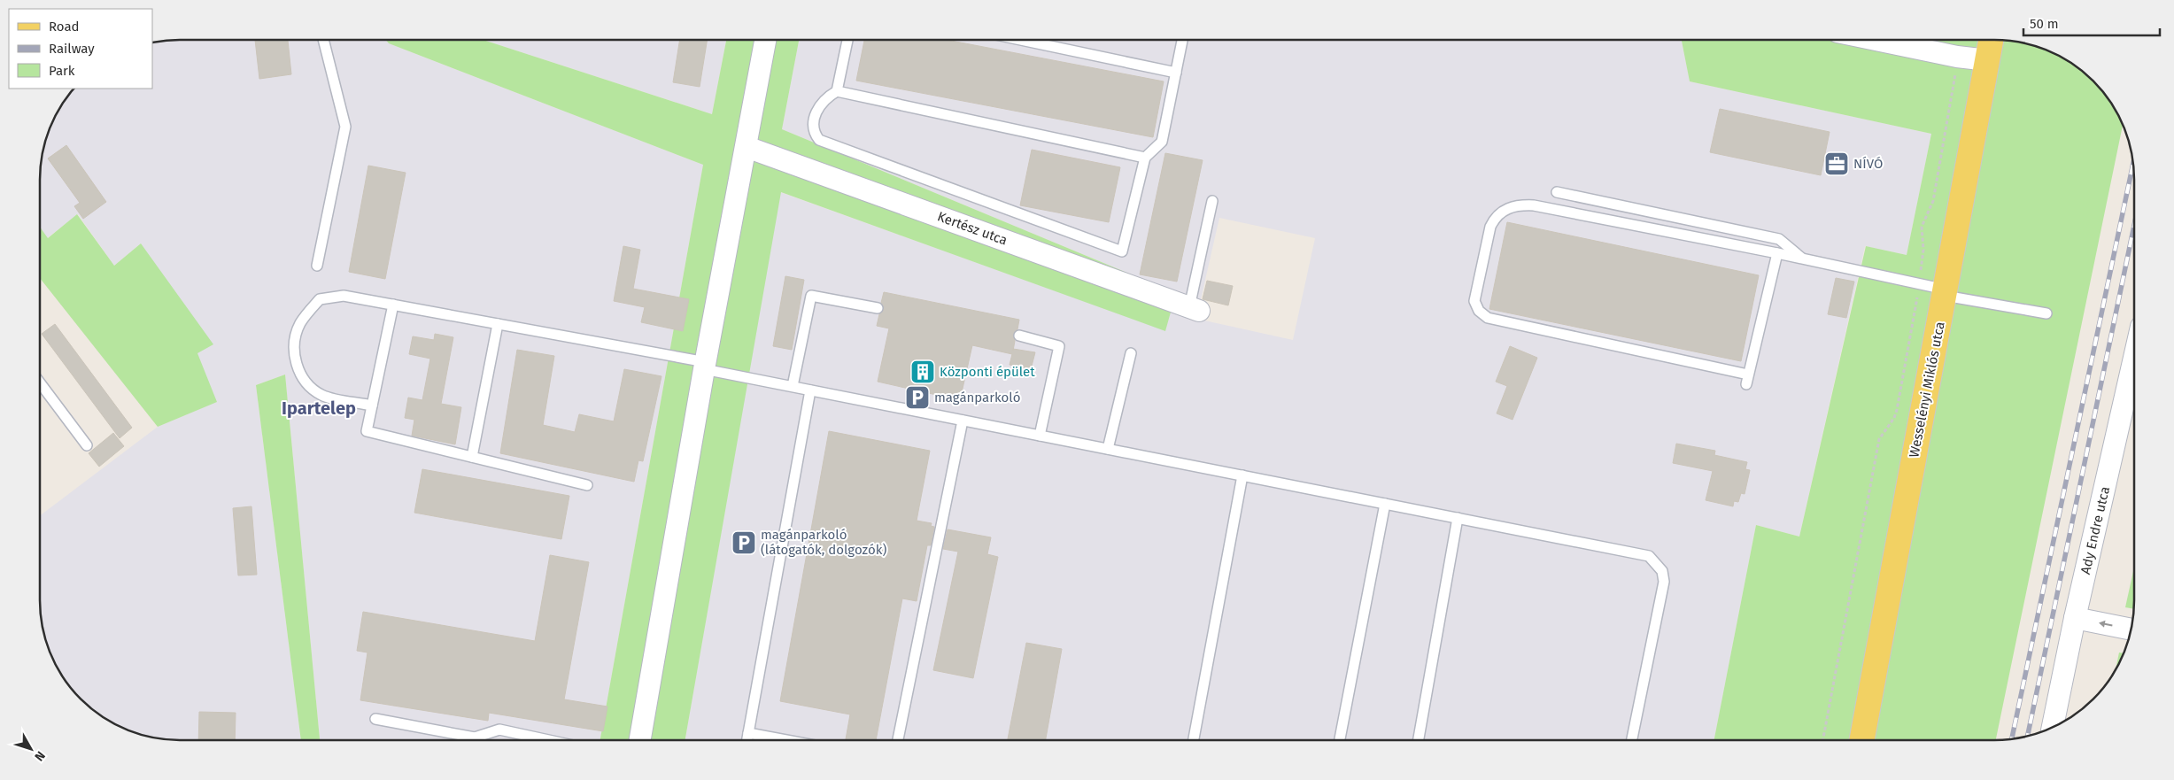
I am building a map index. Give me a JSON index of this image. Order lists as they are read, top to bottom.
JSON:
{
  "streets": {
    "main road": ["Wesselényi Miklós utca"],
    "street": ["Kertész utca", "Ady Endre utca"]
  },
  "districts": ["Ipartelep"],
  "places": {
    "office": ["NÍVÓ"],
    "building": ["Központi épület"],
    "parking": ["magánparkoló", "magánparkoló (látogatók, dolgozók)"]
  },
  "legend": ["Road", "Railway", "Park"],
  "scale_bar": "50 m",
  "north": "bottom right"
}
